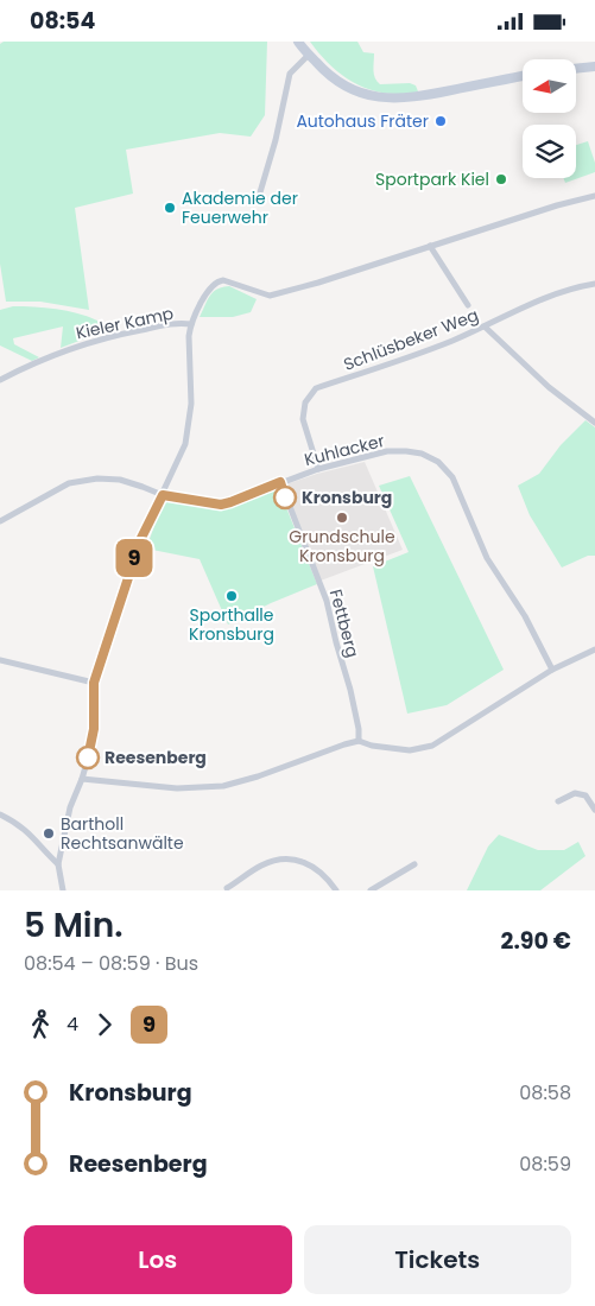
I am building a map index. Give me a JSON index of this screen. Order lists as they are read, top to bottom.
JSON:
{
  "streets": {
    "street": [
      "Kieler Kamp",
      "Schlüsbeker Weg",
      "Kuhlacker",
      "Fettberg"
    ]
  },
  "crossings": [
    ["Schlüsbeker Weg", "Kuhlacker"],
    ["Kuhlacker", "Fettberg"]
  ],
  "places": [
    "Autohaus Fräter",
    "Sportpark Kiel",
    "Akademie der Feuerwehr",
    "Kronsburg",
    "Grundschule Kronsburg",
    "Sporthalle Kronsburg",
    "Reesenberg",
    "Bartholl Rechtsanwälte"
  ],
  "lines": ["bus line 9"],
  "north": "left",
  "page": {
    "status": "08:54",
    "on_map": "9",
    "heading": ["5 Min.", "08:54 – 08:59 · Bus", "2.90 €"],
    "legs": ["4", "9"],
    "list": [
      {
        "name": "Kronsburg",
        "value": "08:58"
      },
      {
        "name": "Reesenberg",
        "value": "08:59"
      }
    ],
    "buttons": ["Los", "Tickets"]
  }
}
